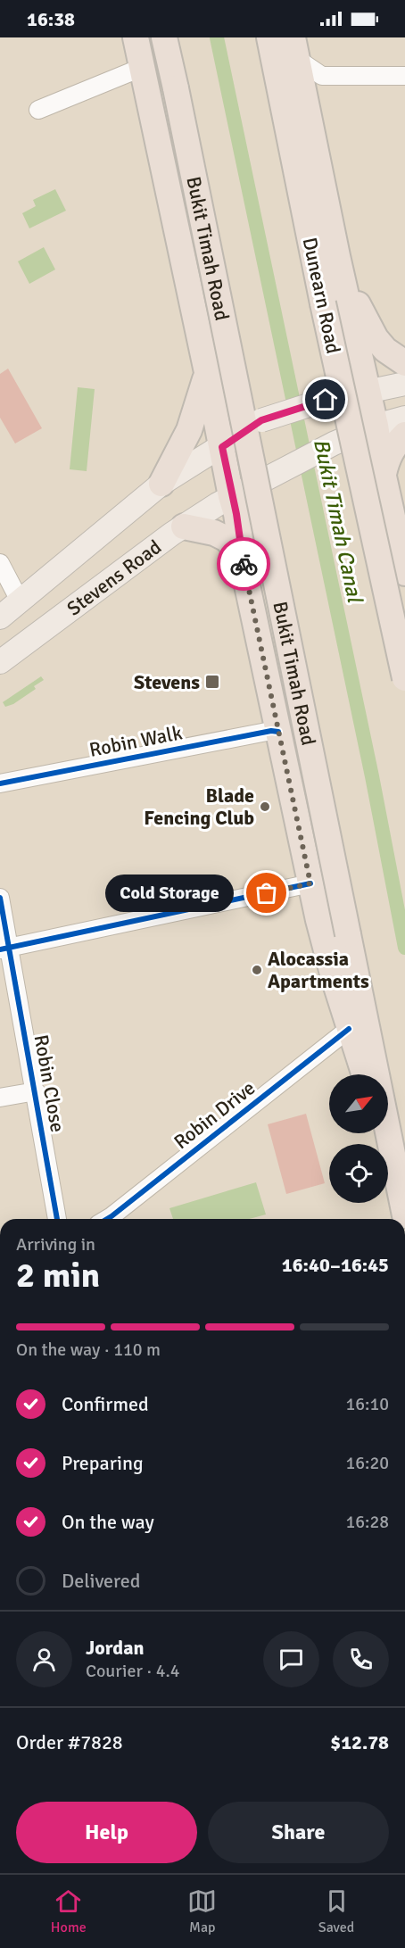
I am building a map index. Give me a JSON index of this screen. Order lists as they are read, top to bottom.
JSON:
{
  "streets": {
    "highway": ["Bukit Timah Road", "Dunearn Road"],
    "main road": ["Stevens Road"],
    "street": ["Robin Walk", "Robin Close", "Robin Drive"]
  },
  "water": ["Bukit Timah Canal"],
  "places": {
    "transit": ["Stevens"],
    "other": ["Blade Fencing Club", "Cold Storage", "Alocassia Apartments"]
  },
  "north": "top right",
  "page": {
    "status": "16:38",
    "bubble": "Cold Storage",
    "heading": ["2 min", "Arriving in", "16:40–16:45"],
    "panel": [
      "Jordan",
      "Courier · 4.4",
      "Order #7828",
      "$12.78"
    ],
    "bar": "On the way · 110 m",
    "list": [
      ["Confirmed", "16:10"],
      ["Preparing", "16:20"],
      ["On the way", "16:28"],
      "Delivered"
    ],
    "buttons": ["Help", "Share"],
    "tabs": ["Home", "Map", "Saved"]
  }
}
